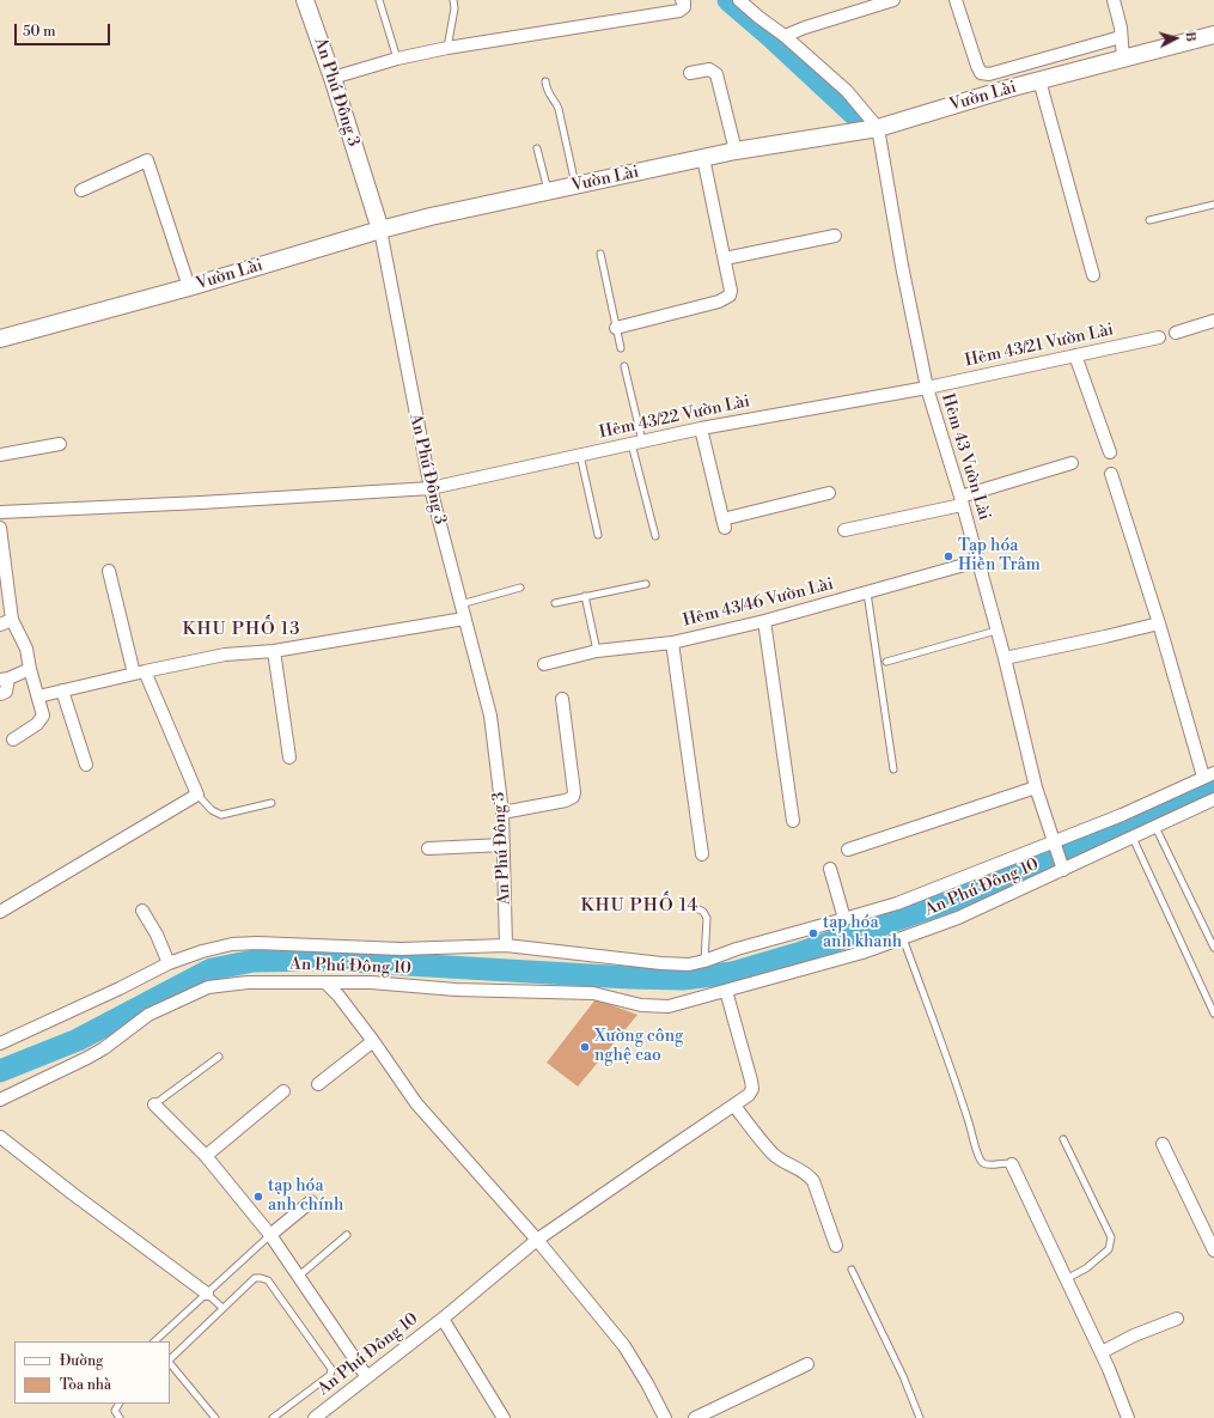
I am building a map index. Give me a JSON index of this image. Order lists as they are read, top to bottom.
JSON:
{
  "streets": {
    "main road": ["An Phú Đông 3", "Vườn Lài"],
    "street": [
      "Hẻm 43/21 Vườn Lài",
      "Hẻm 43/22 Vườn Lài",
      "Hẻm 43 Vườn Lài",
      "Hẻm 43/46 Vườn Lài",
      "An Phú Đông 10"
    ]
  },
  "crossings": [
    ["An Phú Đông 3", "Vườn Lài"],
    ["An Phú Đông 3", "Hẻm 43/22 Vườn Lài"],
    ["Vườn Lài", "Hẻm 43 Vườn Lài"],
    ["Hẻm 43/21 Vườn Lài", "Hẻm 43/22 Vườn Lài"],
    ["Hẻm 43/21 Vườn Lài", "Hẻm 43 Vườn Lài"],
    ["Hẻm 43/22 Vườn Lài", "Hẻm 43 Vườn Lài"],
    ["Hẻm 43 Vườn Lài", "Hẻm 43/46 Vườn Lài"],
    ["Hẻm 43 Vườn Lài", "An Phú Đông 10"]
  ],
  "districts": ["KHU PHỐ 13", "KHU PHỐ 14"],
  "places": [
    "Tạp hóa Hiền Trâm",
    "tạp hóa anh khanh",
    "Xường công nghệ cao",
    "tạp hóa anh chính"
  ],
  "legend": ["Đường", "Tòa nhà"],
  "scale_bar": "50 m",
  "north": "right"
}
